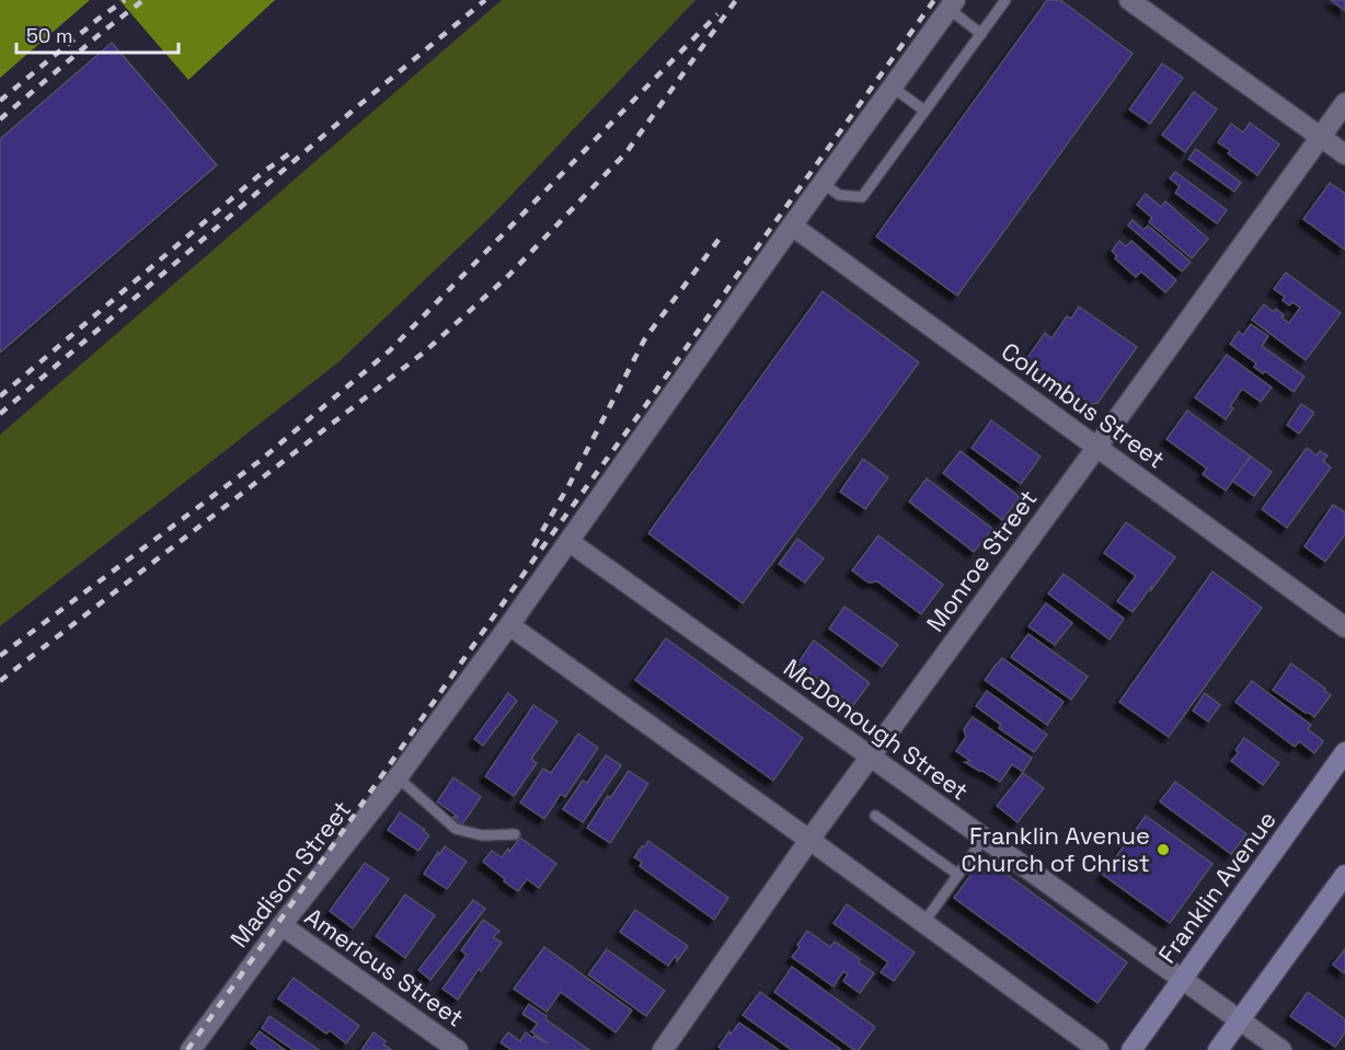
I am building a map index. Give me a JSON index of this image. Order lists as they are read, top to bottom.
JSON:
{
  "streets": {
    "main road": ["Franklin Avenue"],
    "street": [
      "Columbus Street",
      "Monroe Street",
      "McDonough Street",
      "Madison Street",
      "Americus Street"
    ]
  },
  "crossings": [
    ["Columbus Street", "Monroe Street"],
    ["Columbus Street", "Madison Street"],
    ["Monroe Street", "McDonough Street"],
    ["McDonough Street", "Madison Street"],
    ["McDonough Street", "Franklin Avenue"],
    ["Madison Street", "Americus Street"]
  ],
  "places": ["Franklin Avenue Church of Christ"],
  "scale_bar": "50 m"
}
